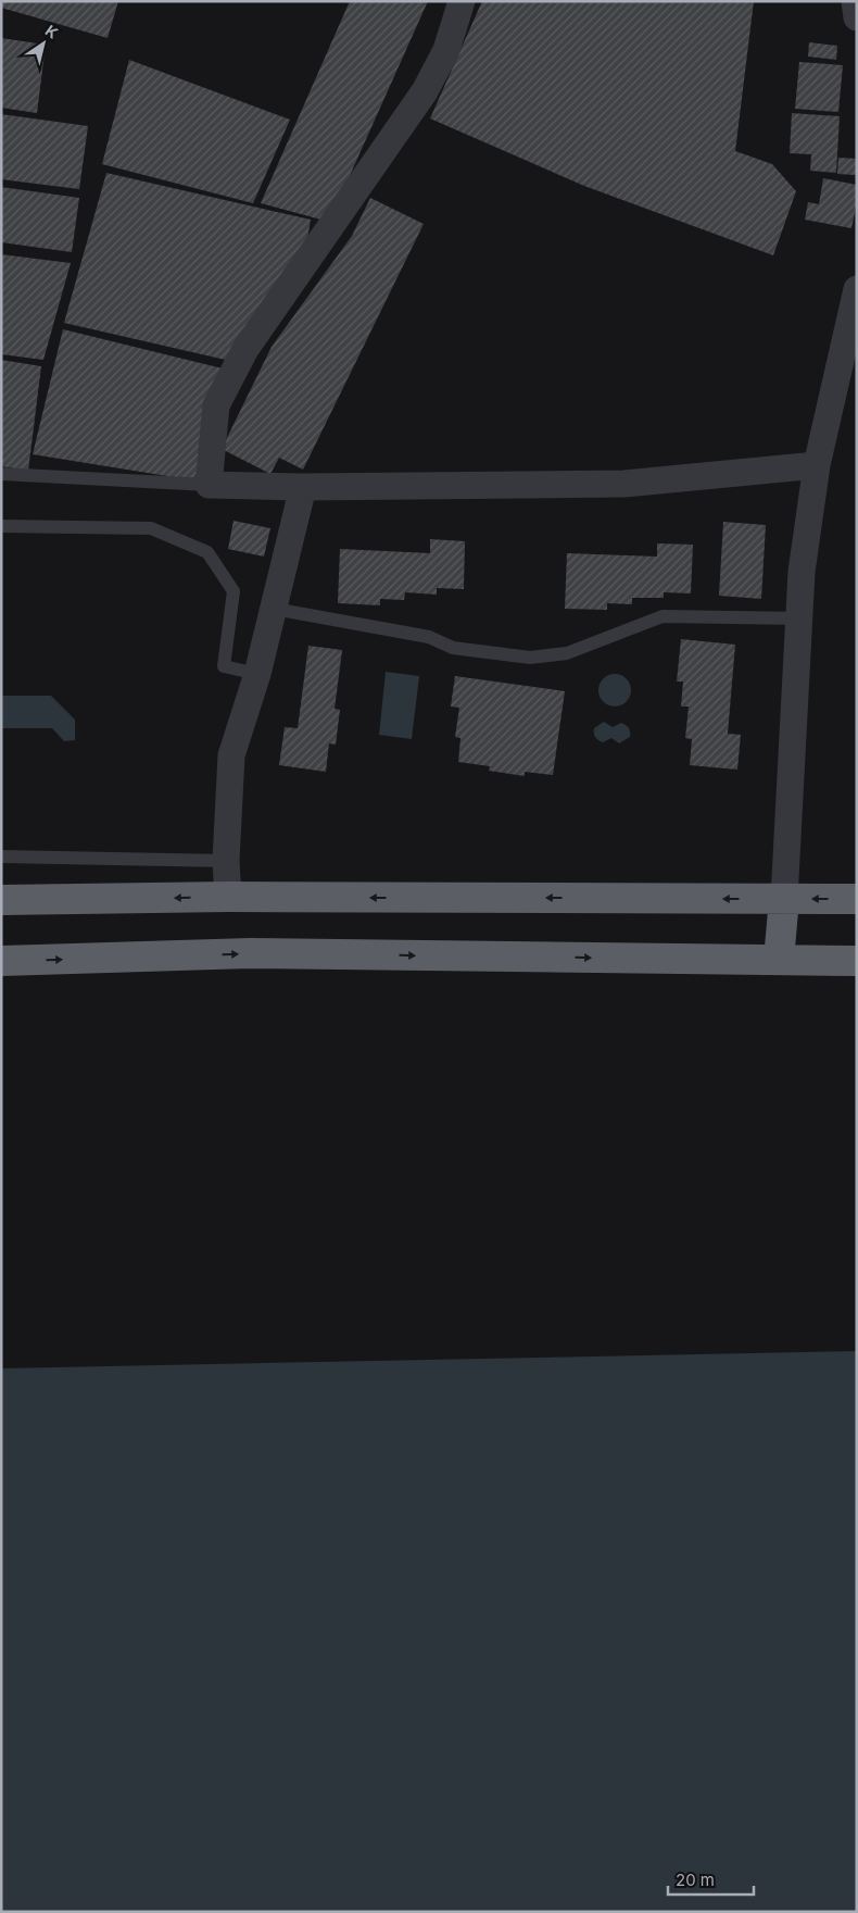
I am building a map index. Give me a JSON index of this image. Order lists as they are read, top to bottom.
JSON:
{
  "scale_bar": "20 m",
  "north": "top right"
}
